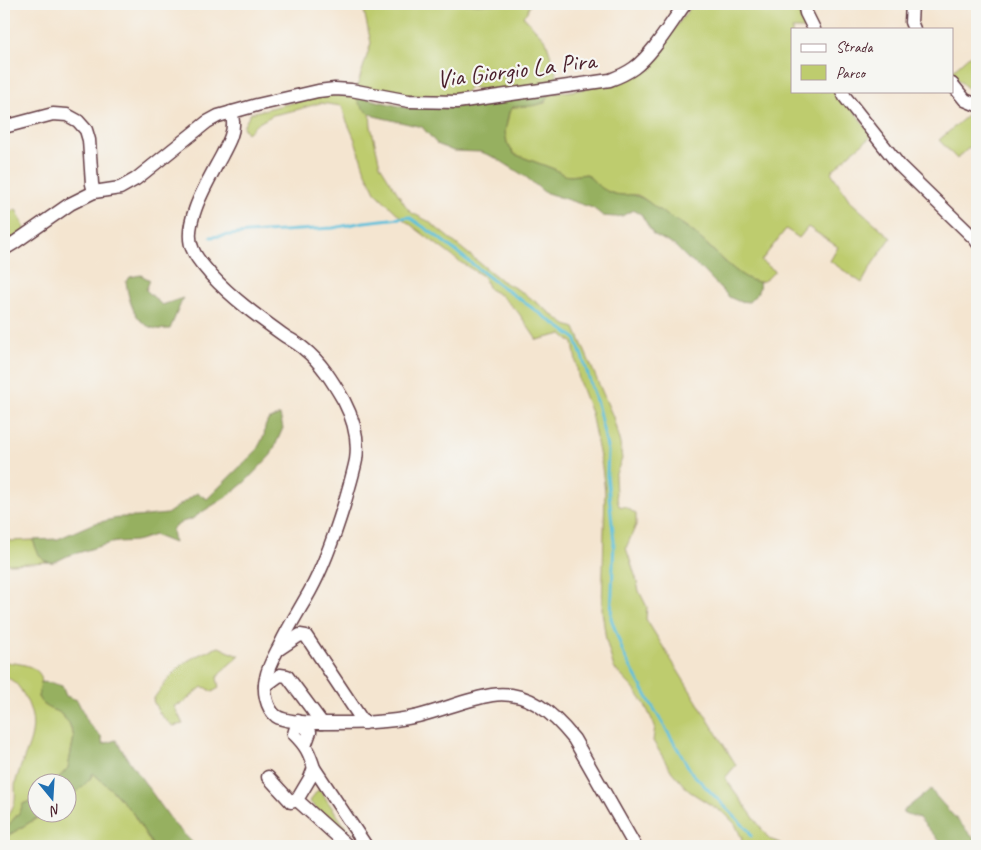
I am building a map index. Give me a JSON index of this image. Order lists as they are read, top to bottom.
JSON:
{
  "streets": {
    "street": ["Via Giorgio La Pira"]
  },
  "legend": ["Strada", "Parco"],
  "north": "bottom"
}
